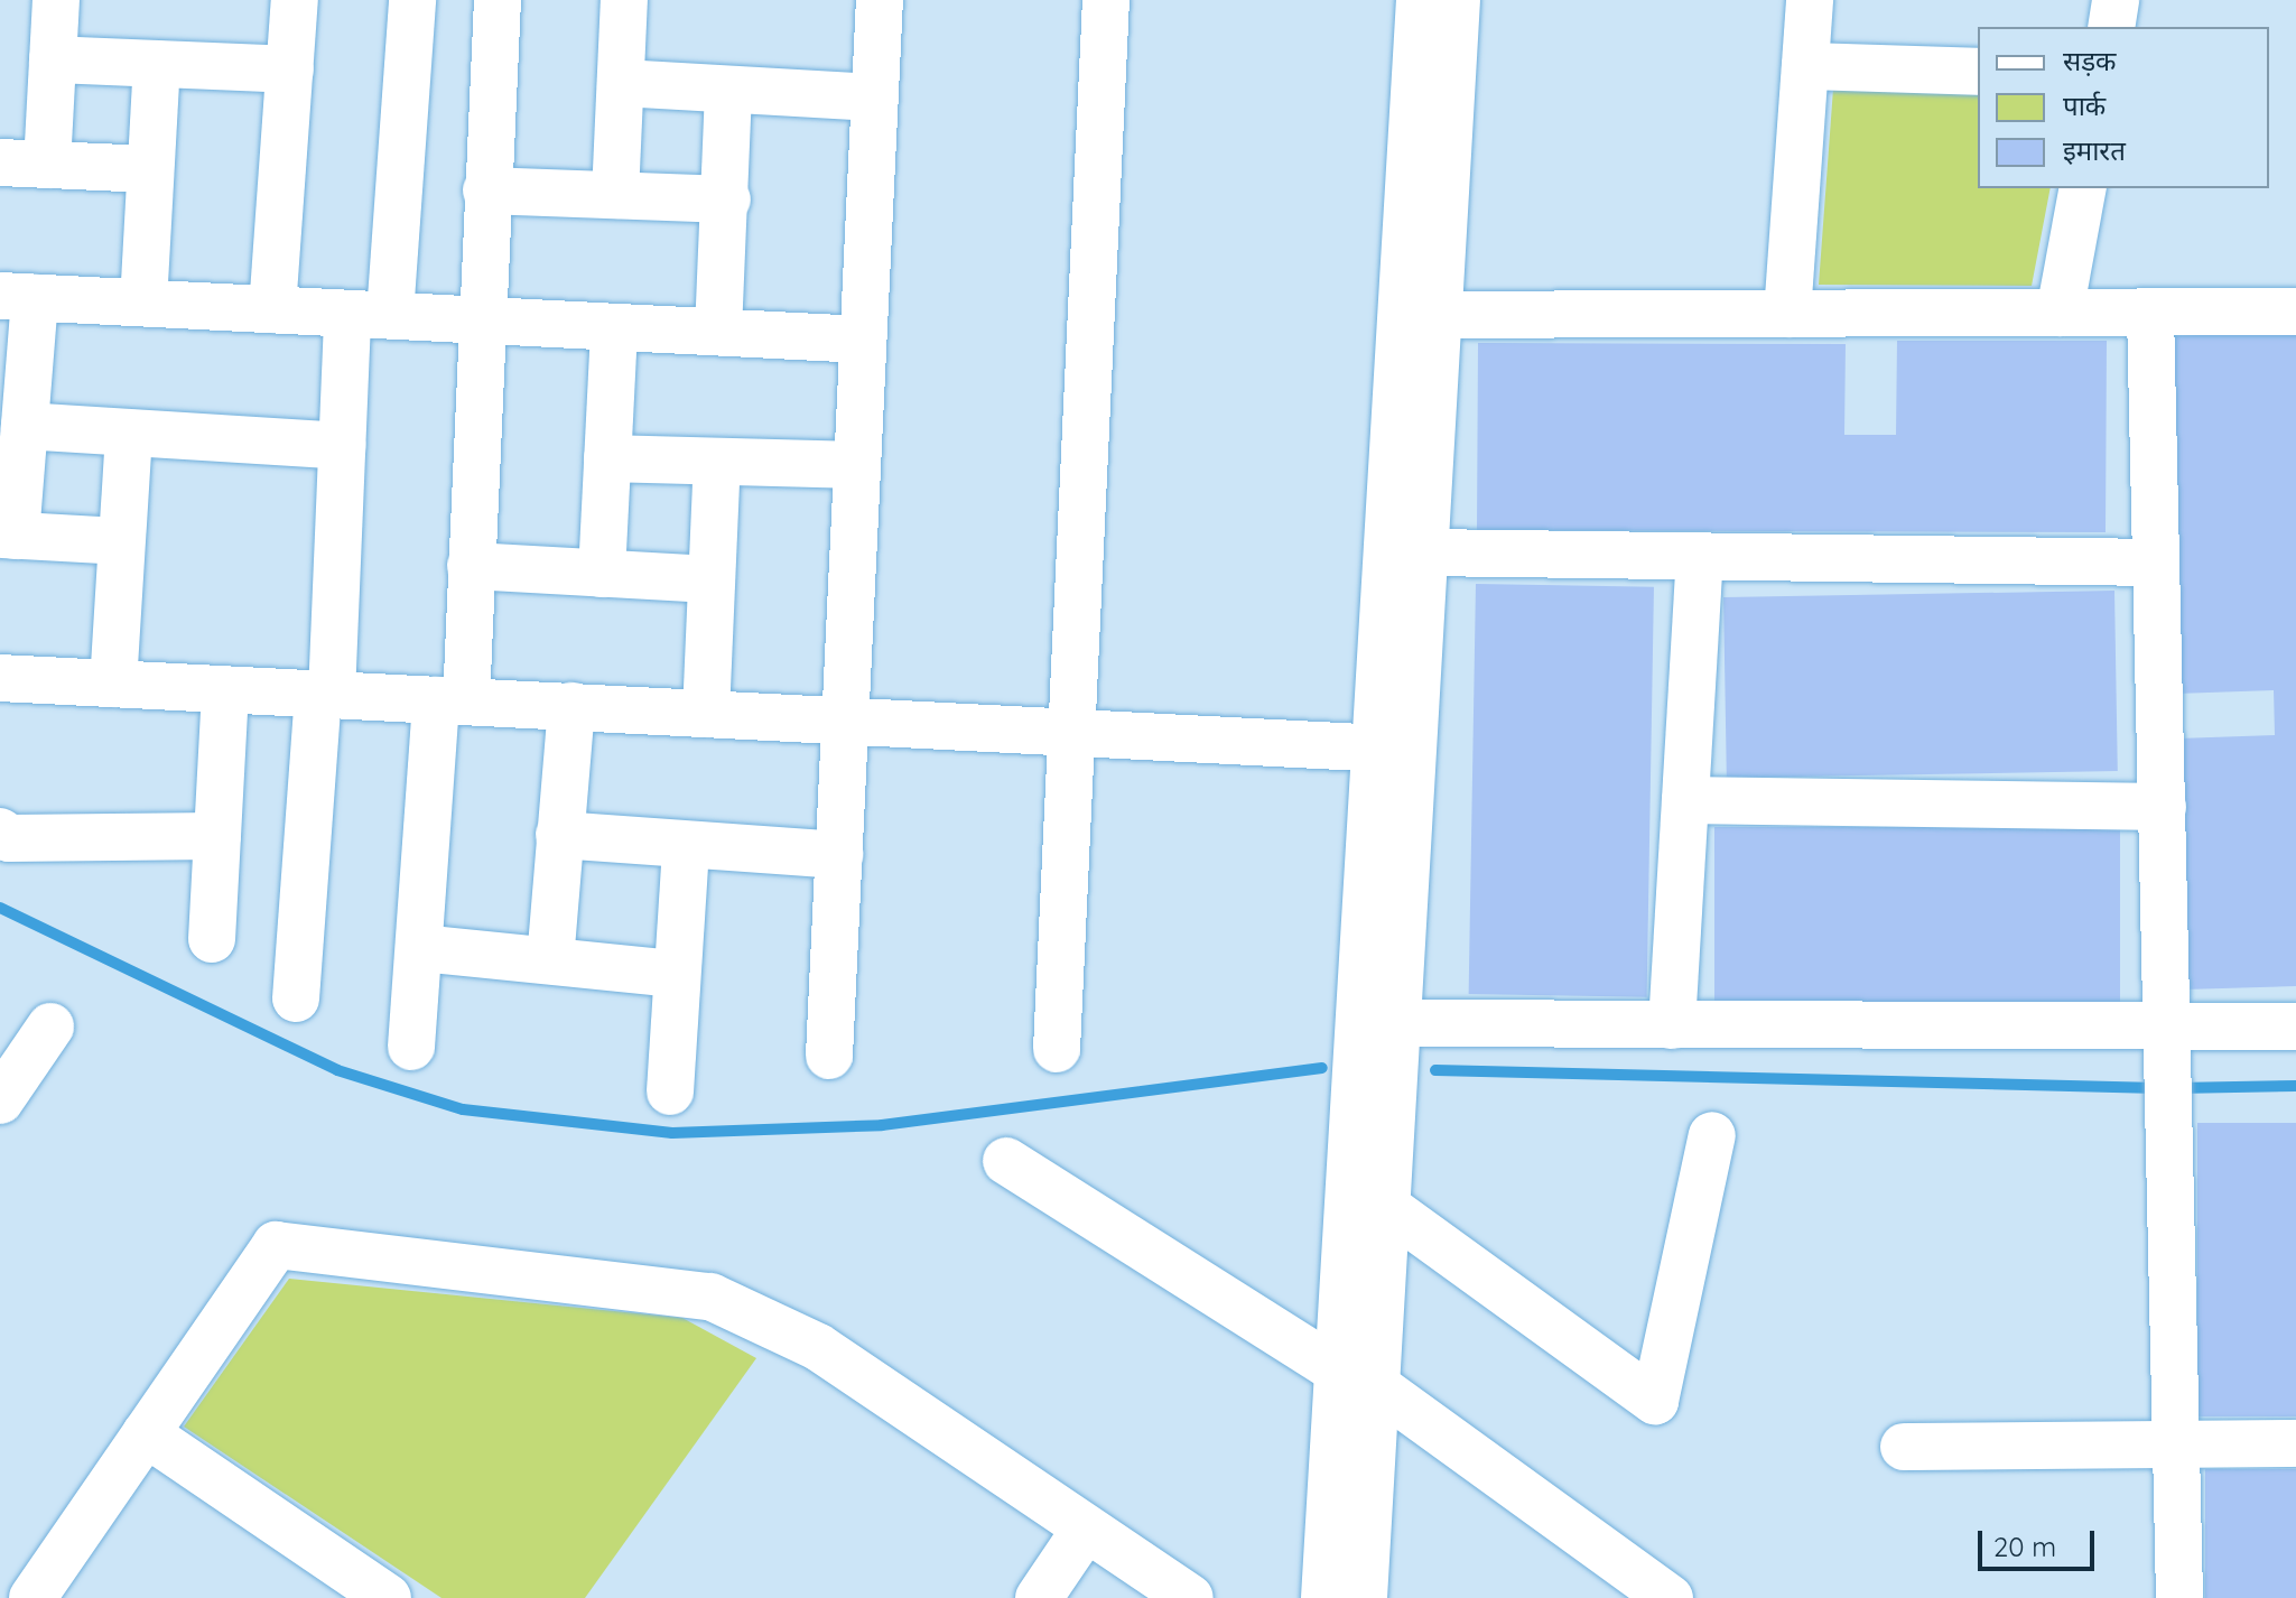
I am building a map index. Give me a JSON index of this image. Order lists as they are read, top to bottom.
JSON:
{
  "legend": ["सड़क", "पार्क", "इमारत"],
  "scale_bar": "20 m"
}
